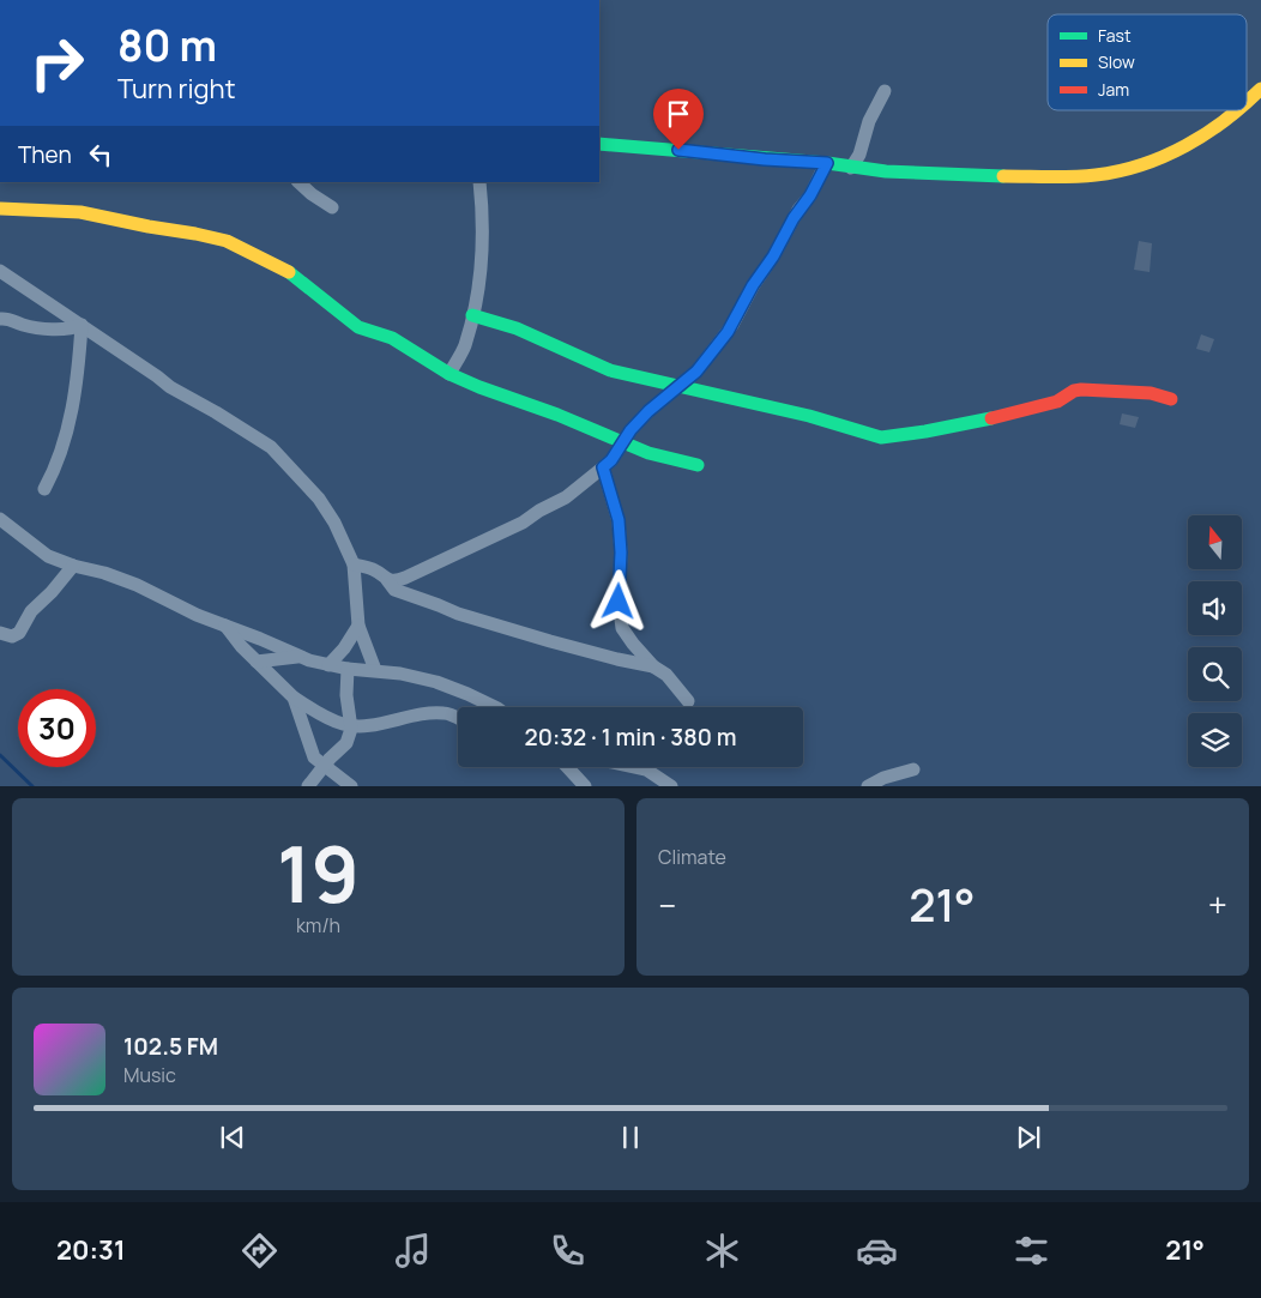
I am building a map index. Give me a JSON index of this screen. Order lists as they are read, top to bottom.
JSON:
{
  "legend": ["Fast", "Slow", "Jam"],
  "north": "top",
  "page": {
    "turn": ["80 m", "Turn right"],
    "then": "Then",
    "limit": "30",
    "trip": "20:32 · 1 min · 380 m",
    "tile": [
      ["19", "km/h"],
      "Climate"
    ],
    "heat": ["−", "21°", "+"],
    "song": ["102.5 FM", "Music"],
    "tabs": ["20:31", "21°"]
  }
}
